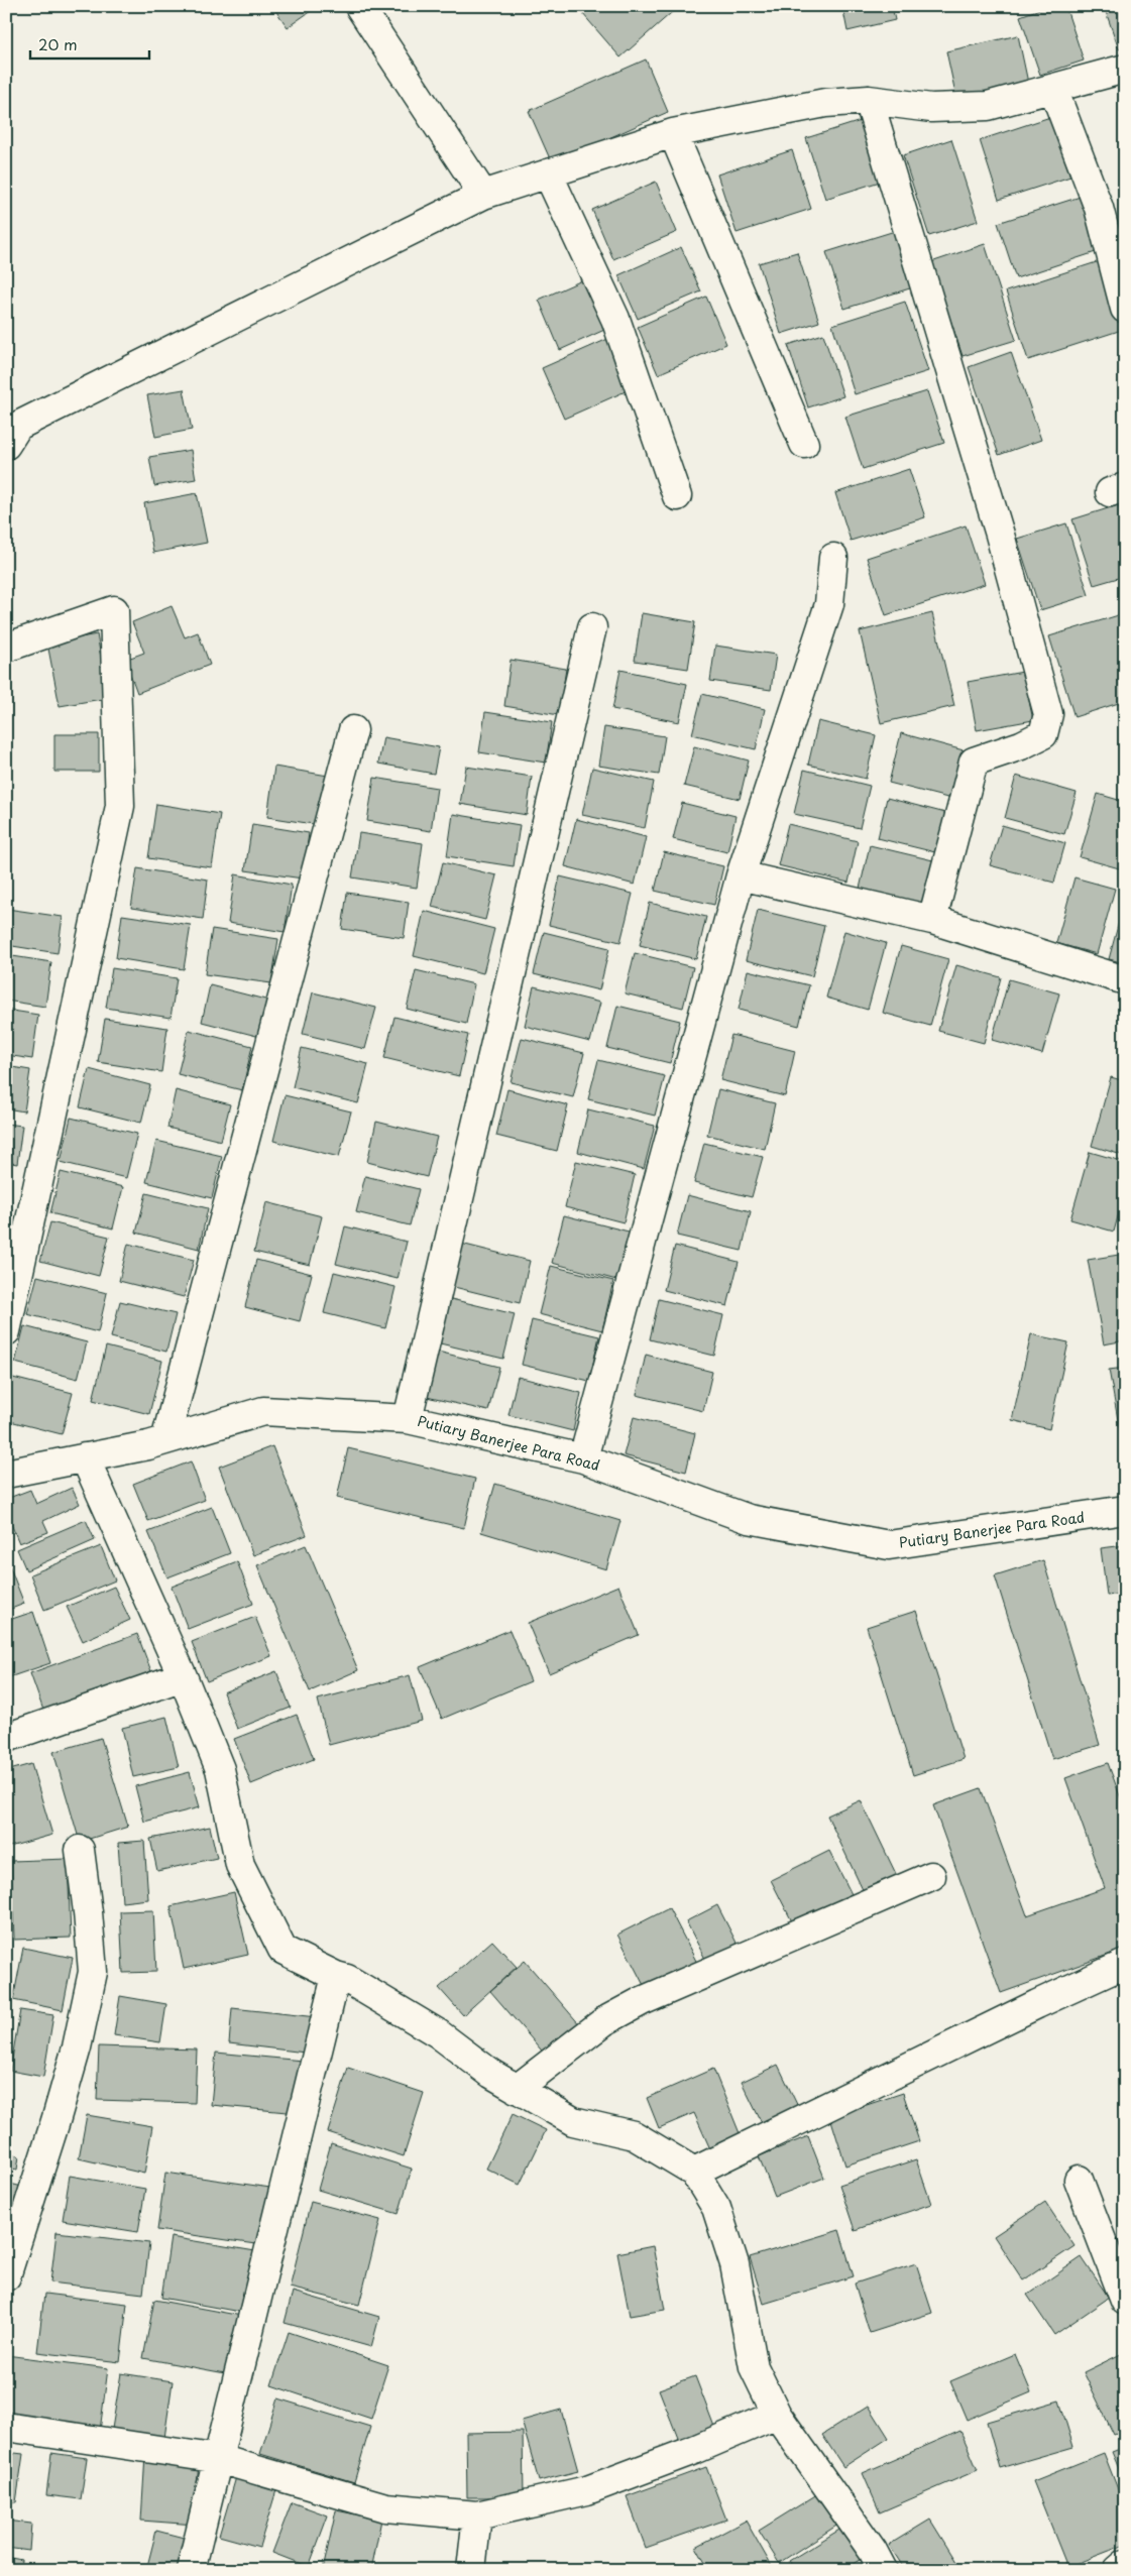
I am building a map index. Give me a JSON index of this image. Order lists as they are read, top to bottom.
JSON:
{
  "streets": {
    "street": ["Putiary Banerjee Para Road"]
  },
  "scale_bar": "20 m"
}
